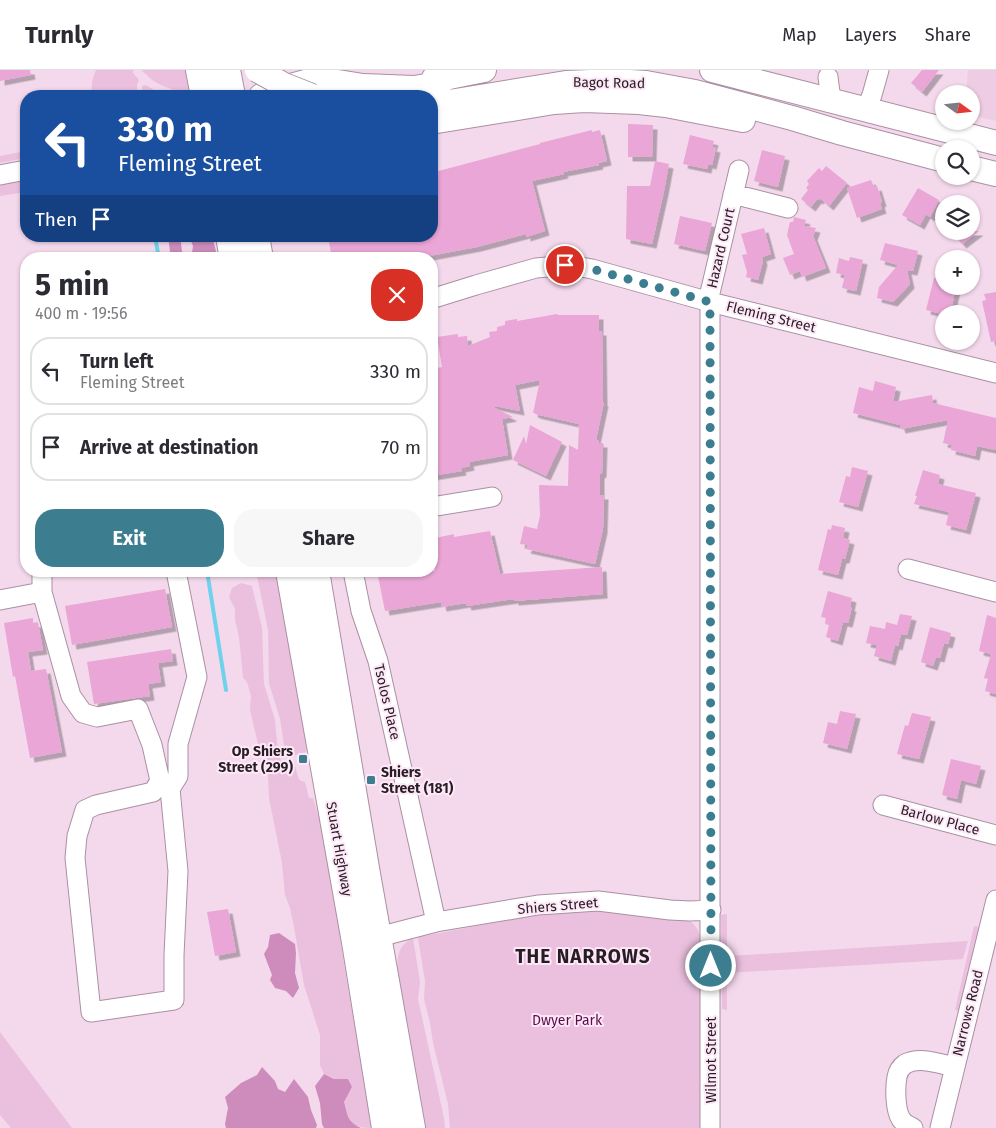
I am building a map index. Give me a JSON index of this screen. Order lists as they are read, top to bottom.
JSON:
{
  "streets": {
    "highway": ["Stuart Highway"],
    "main road": ["Bagot Road"],
    "street": [
      "Hazard Court",
      "Fleming Street",
      "Tsolos Place",
      "Barlow Place",
      "Shiers Street",
      "Narrows Road",
      "Wilmot Street"
    ]
  },
  "crossings": [
    ["Hazard Court", "Fleming Street"],
    ["Hazard Court", "Wilmot Street"],
    ["Fleming Street", "Wilmot Street"],
    ["Tsolos Place", "Shiers Street"],
    ["Stuart Highway", "Shiers Street"],
    ["Shiers Street", "Wilmot Street"]
  ],
  "districts": ["THE NARROWS"],
  "parks": ["Dwyer Park"],
  "places": {
    "transit": ["Op Shiers Street (299)", "Shiers Street (181)"]
  },
  "north": "right",
  "page": {
    "header": "Turnly",
    "nav": ["Map", "Layers", "Share"],
    "map_buttons": ["+", "−"],
    "turn": ["330 m", "Fleming Street"],
    "then": "Then",
    "heading": ["5 min", "400 m · 19:56"],
    "list": [
      {
        "name": "Turn left",
        "note": "Fleming Street",
        "value": "330 m"
      },
      {
        "name": "Arrive at destination",
        "value": "70 m"
      }
    ],
    "buttons": ["Exit", "Share"]
  }
}
